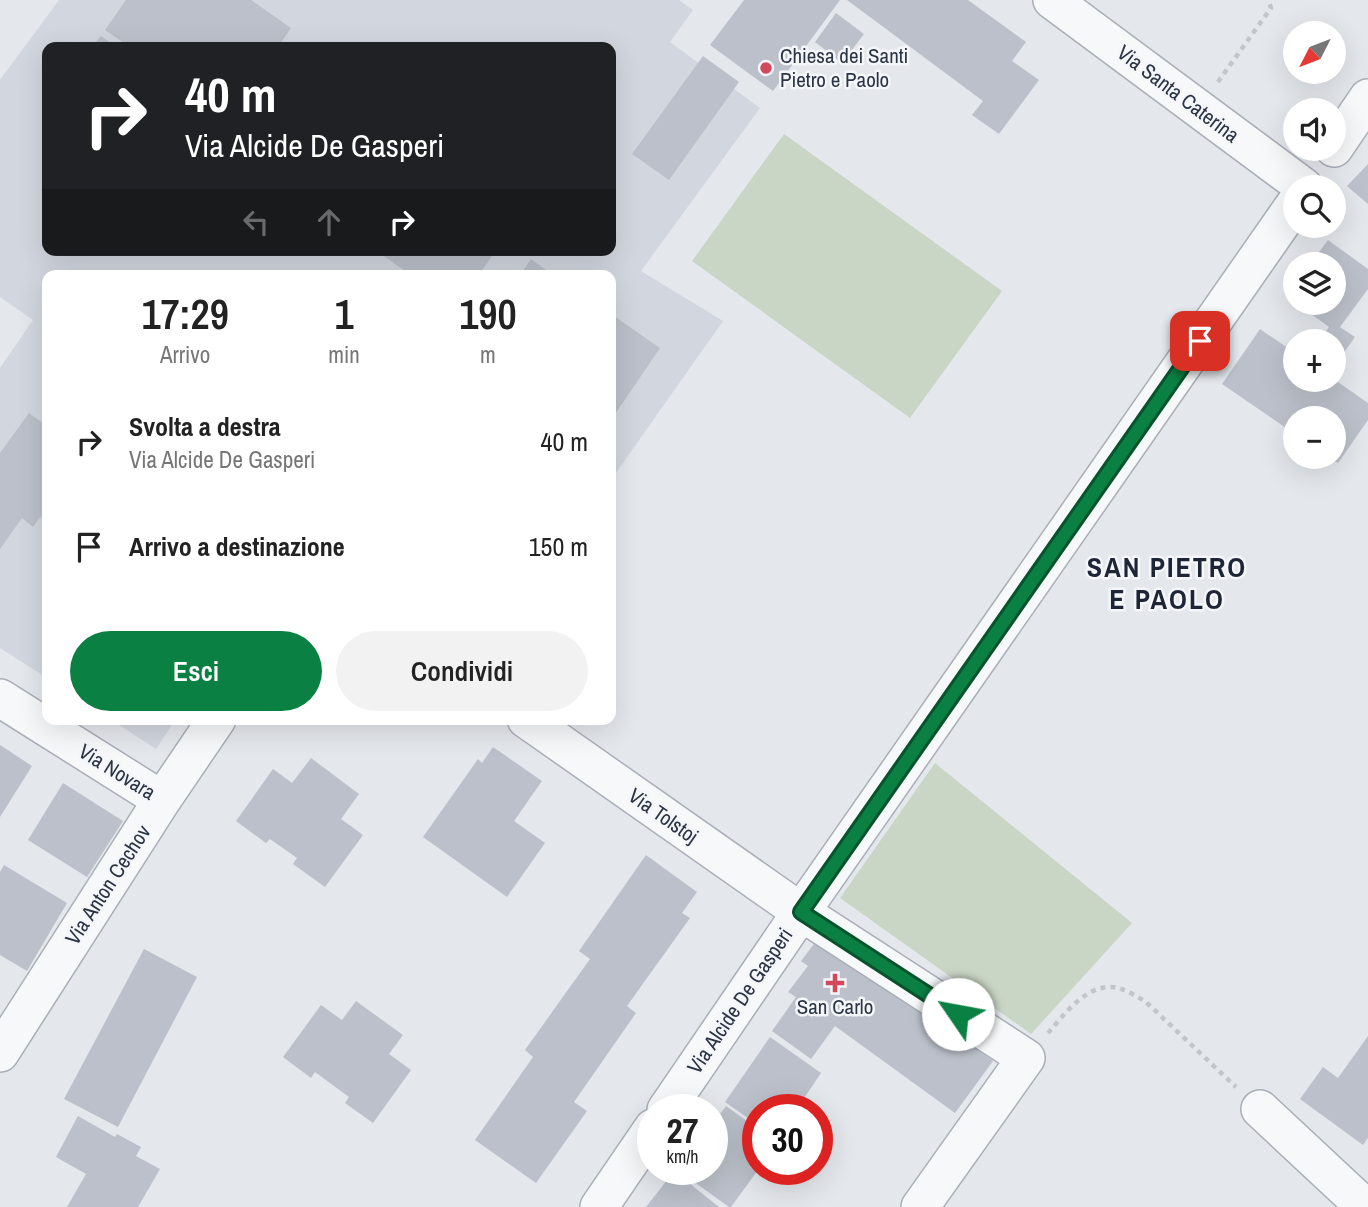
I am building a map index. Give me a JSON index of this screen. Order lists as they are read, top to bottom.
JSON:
{
  "streets": {
    "street": [
      "Via Santa Caterina",
      "Via Novara",
      "Via Tolstoj",
      "Via Anton Cechov",
      "Via Alcide De Gasperi"
    ]
  },
  "crossings": [
    ["Via Novara", "Via Anton Cechov"],
    ["Via Tolstoj", "Via Alcide De Gasperi"]
  ],
  "districts": ["SAN PIETRO E PAOLO"],
  "places": {
    "other": ["Chiesa dei Santi Pietro e Paolo"],
    "health": ["San Carlo"]
  },
  "north": "bottom left",
  "page": {
    "map_buttons": ["+", "−"],
    "turn": ["40 m", "Via Alcide De Gasperi"],
    "eta": [
      "17:29",
      "Arrivo",
      "1",
      "min",
      "190",
      "m"
    ],
    "list": [
      {
        "name": "Svolta a destra",
        "note": "Via Alcide De Gasperi",
        "value": "40 m"
      },
      {
        "name": "Arrivo a destinazione",
        "value": "150 m"
      }
    ],
    "buttons": ["Esci", "Condividi"],
    "speed": "27 km/h",
    "limit": "30"
  }
}
